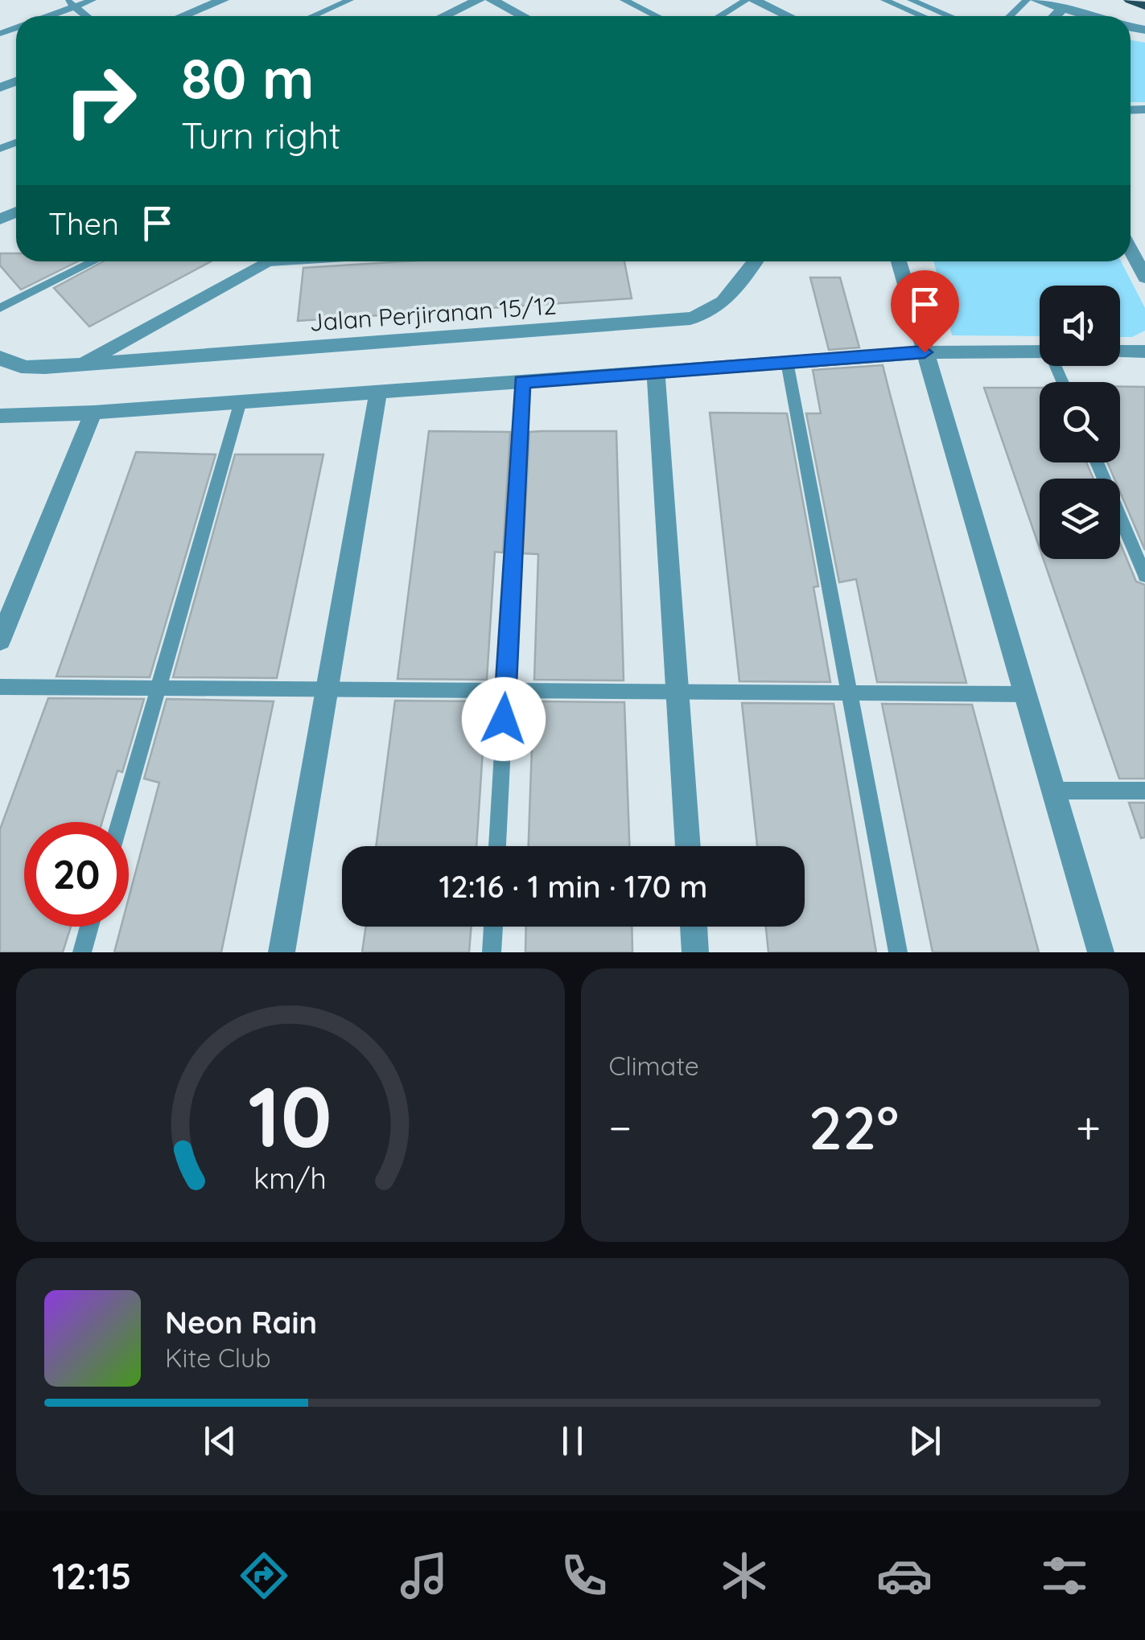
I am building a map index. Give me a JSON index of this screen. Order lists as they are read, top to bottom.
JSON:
{
  "streets": {
    "street": ["Jalan Perjiranan 15/12"]
  },
  "page": {
    "turn": ["80 m", "Turn right"],
    "then": "Then",
    "limit": "20",
    "trip": "12:16 · 1 min · 170 m",
    "tile": "Climate",
    "heat": ["−", "22°", "+"],
    "song": ["Neon Rain", "Kite Club"],
    "tabs": "12:15",
    "gauge": ["10", "km/h"]
  }
}
